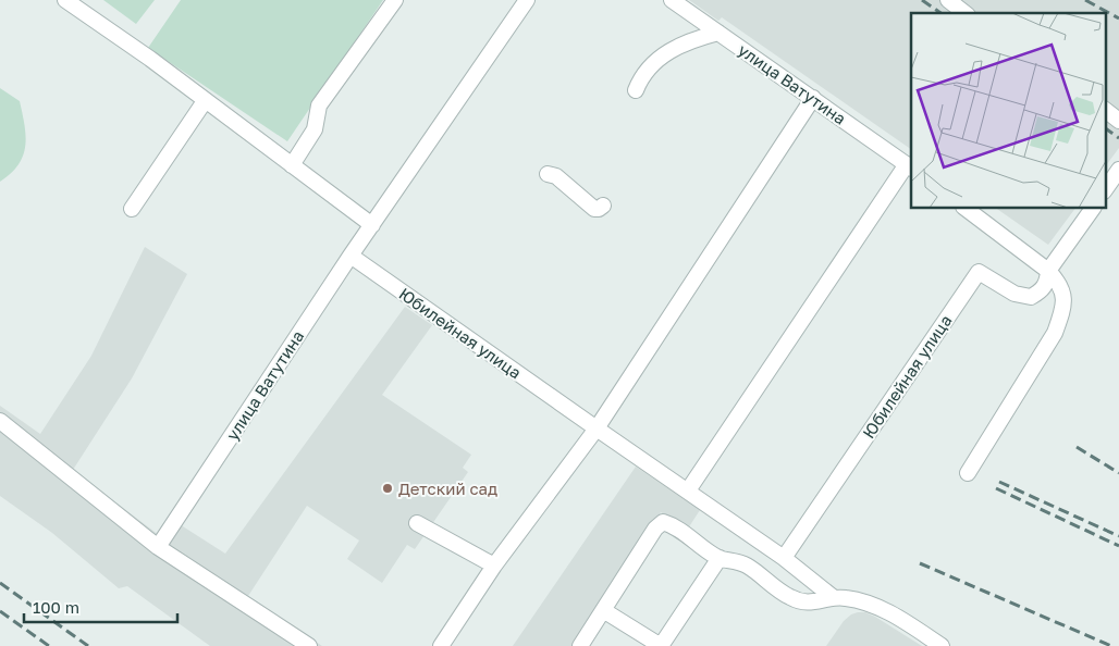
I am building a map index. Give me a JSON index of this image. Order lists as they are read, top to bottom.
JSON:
{
  "streets": {
    "street": ["улица Ватутина", "Юбилейная улица"]
  },
  "crossings": [
    ["улица Ватутина", "Юбилейная улица"]
  ],
  "places": ["Детский сад"],
  "scale_bar": "100 m"
}
